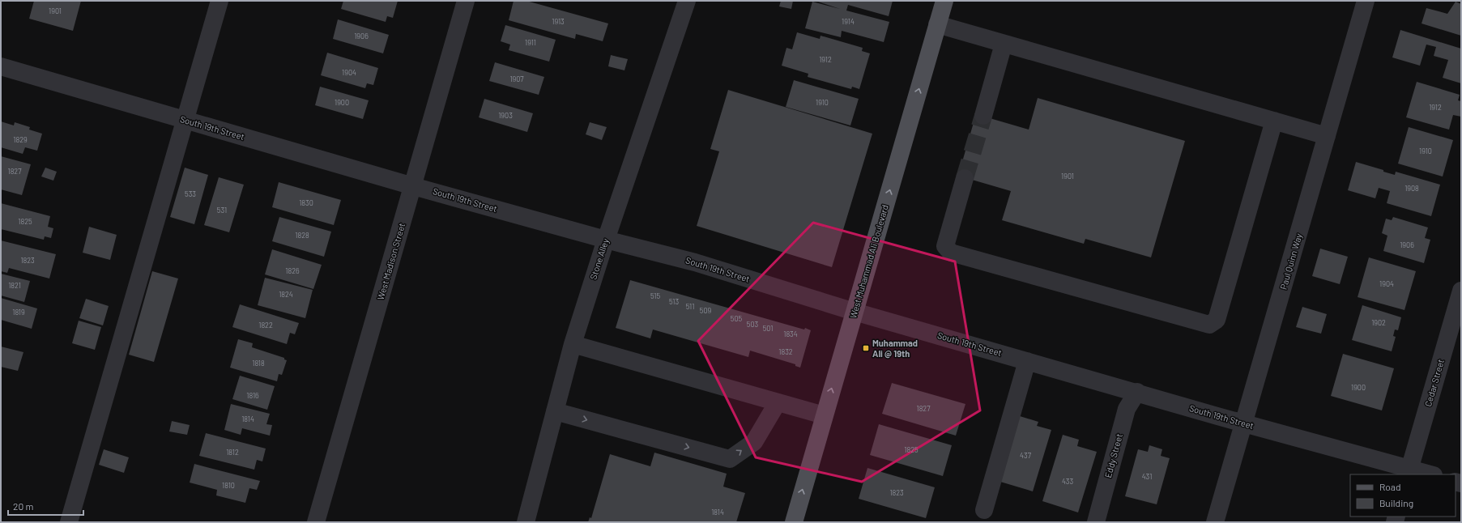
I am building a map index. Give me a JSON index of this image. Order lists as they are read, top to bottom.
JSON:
{
  "streets": {
    "main road": ["West Muhammad Ali Boulevard"],
    "street": [
      "South 19th Street",
      "Stone Alley",
      "West Madison Street",
      "Paul Quinn Way",
      "Cedar Street",
      "Eddy Street"
    ]
  },
  "crossings": [
    ["South 19th Street", "Stone Alley"],
    ["South 19th Street", "West Madison Street"],
    ["South 19th Street", "West Muhammad Ali Boulevard"],
    ["South 19th Street", "Paul Quinn Way"],
    ["South 19th Street", "Cedar Street"],
    ["South 19th Street", "Eddy Street"]
  ],
  "one_way": ["West Muhammad Ali Boulevard"],
  "places": {
    "transit": ["Muhammad Ali @ 19th"]
  },
  "house_numbers": [
    "1901",
    "1913",
    "1914",
    "1906",
    "1911",
    "1912",
    "1904",
    "1907",
    "1900",
    "1910",
    "1912",
    "1903",
    "1829",
    "1910",
    "1827",
    "1901",
    "1908",
    "533",
    "1830",
    "531",
    "1825",
    "1828",
    "1906",
    "1823",
    "1826",
    "1904",
    "1821",
    "1824",
    "515",
    "513",
    "511",
    "509",
    "1819",
    "505",
    "1902",
    "503",
    "1822",
    "501",
    "1834",
    "1832",
    "1818",
    "1900",
    "1816",
    "1827",
    "1814",
    "1825",
    "1812",
    "437",
    "431",
    "433",
    "1810",
    "1823",
    "1814"
  ],
  "legend": ["Road", "Building"],
  "scale_bar": "20 m"
}
